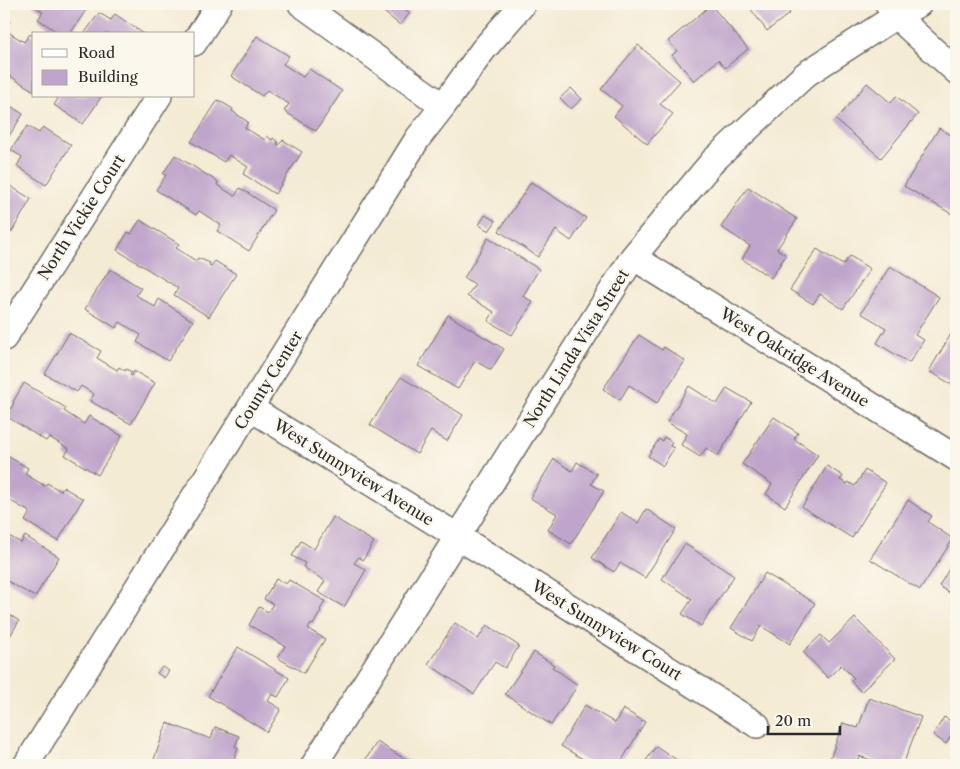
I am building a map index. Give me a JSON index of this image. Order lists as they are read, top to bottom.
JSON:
{
  "streets": {
    "street": [
      "North Vickie Court",
      "North Linda Vista Street",
      "West Oakridge Avenue",
      "County Center",
      "West Sunnyview Avenue",
      "West Sunnyview Court"
    ]
  },
  "crossings": [
    ["North Linda Vista Street", "West Oakridge Avenue"],
    ["North Linda Vista Street", "West Sunnyview Avenue"],
    ["North Linda Vista Street", "West Sunnyview Court"],
    ["County Center", "West Sunnyview Avenue"],
    ["West Sunnyview Avenue", "West Sunnyview Court"]
  ],
  "legend": ["Road", "Building"],
  "scale_bar": "20 m"
}
